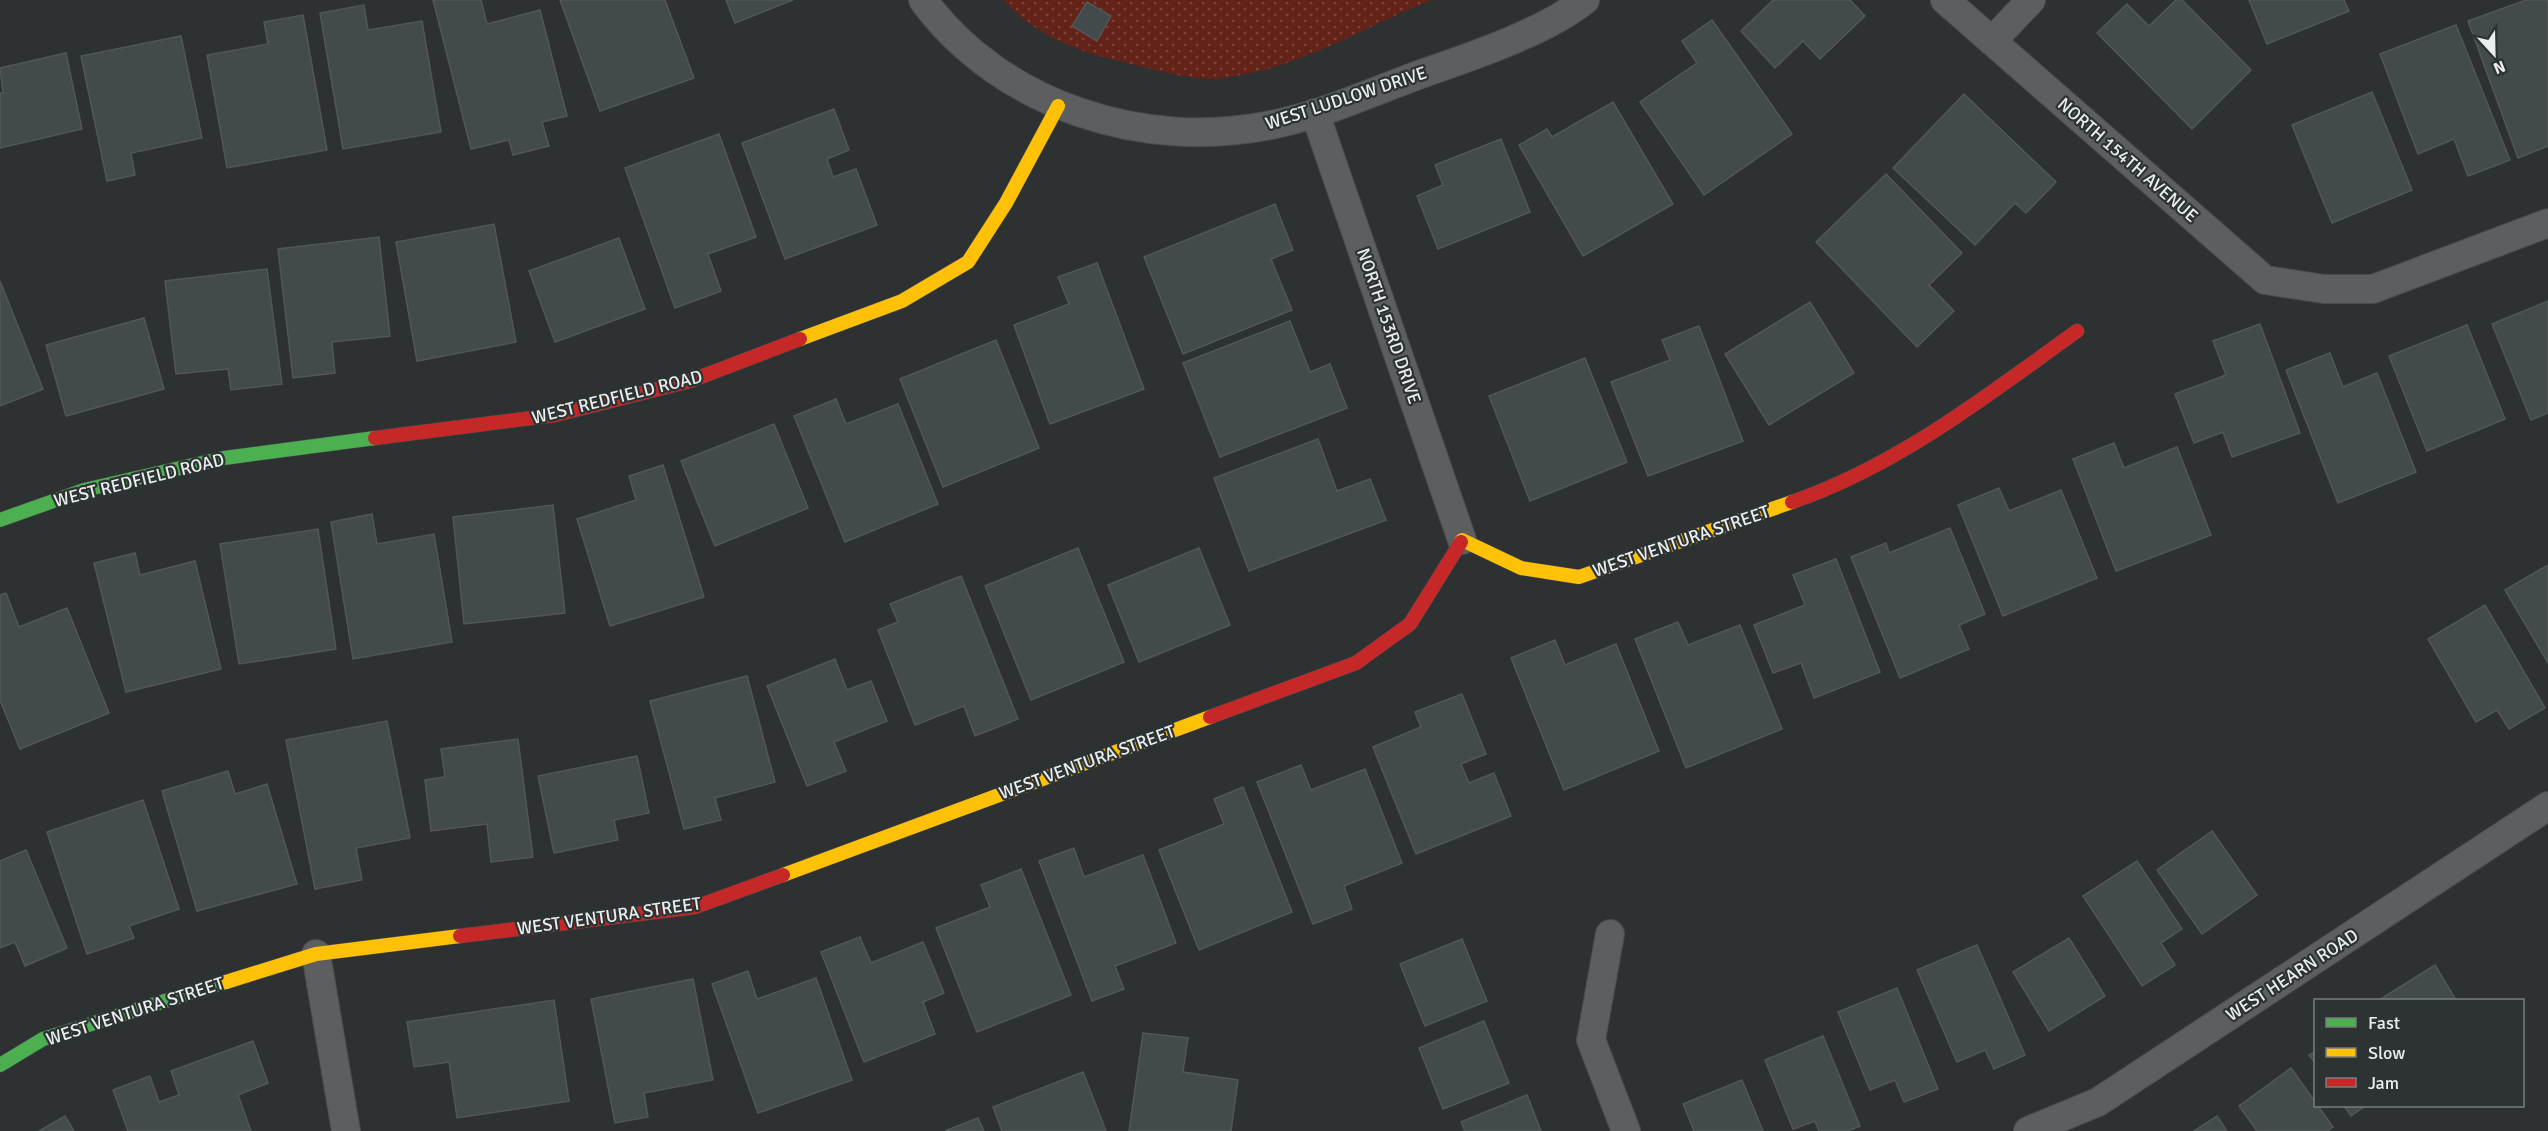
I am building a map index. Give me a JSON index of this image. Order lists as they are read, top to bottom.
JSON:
{
  "streets": {
    "street": [
      "WEST LUDLOW DRIVE",
      "NORTH 154TH AVENUE",
      "NORTH 153RD DRIVE",
      "WEST REDFIELD ROAD",
      "WEST VENTURA STREET",
      "WEST HEARN ROAD"
    ]
  },
  "crossings": [
    ["WEST LUDLOW DRIVE", "NORTH 153RD DRIVE"],
    ["WEST LUDLOW DRIVE", "WEST REDFIELD ROAD"],
    ["NORTH 153RD DRIVE", "WEST VENTURA STREET"]
  ],
  "legend": ["Fast", "Slow", "Jam"],
  "north": "bottom"
}
